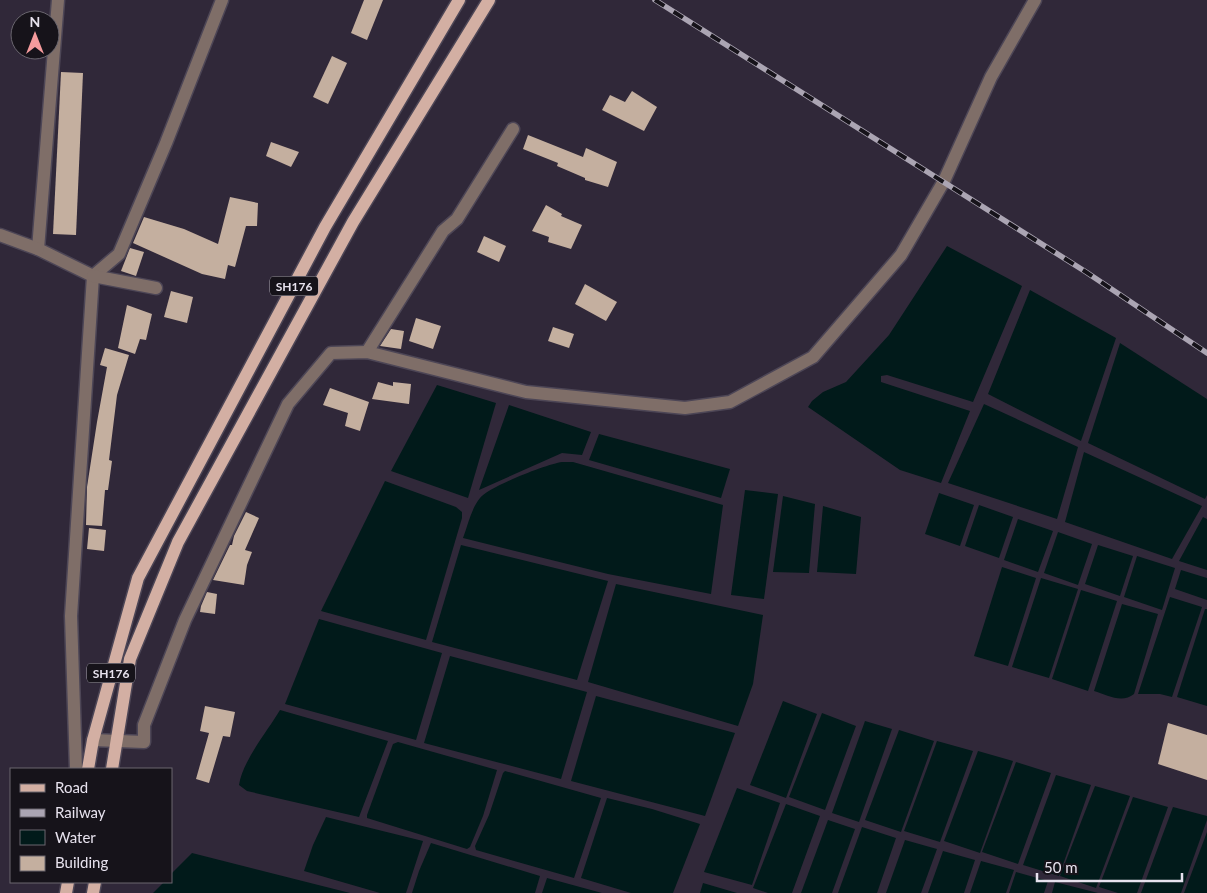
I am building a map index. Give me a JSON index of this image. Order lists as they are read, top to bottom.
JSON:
{
  "streets": {
    "main road": ["SH176"]
  },
  "legend": [
    "Road",
    "Railway",
    "Water",
    "Building"
  ],
  "scale_bar": "50 m",
  "north": "top"
}
